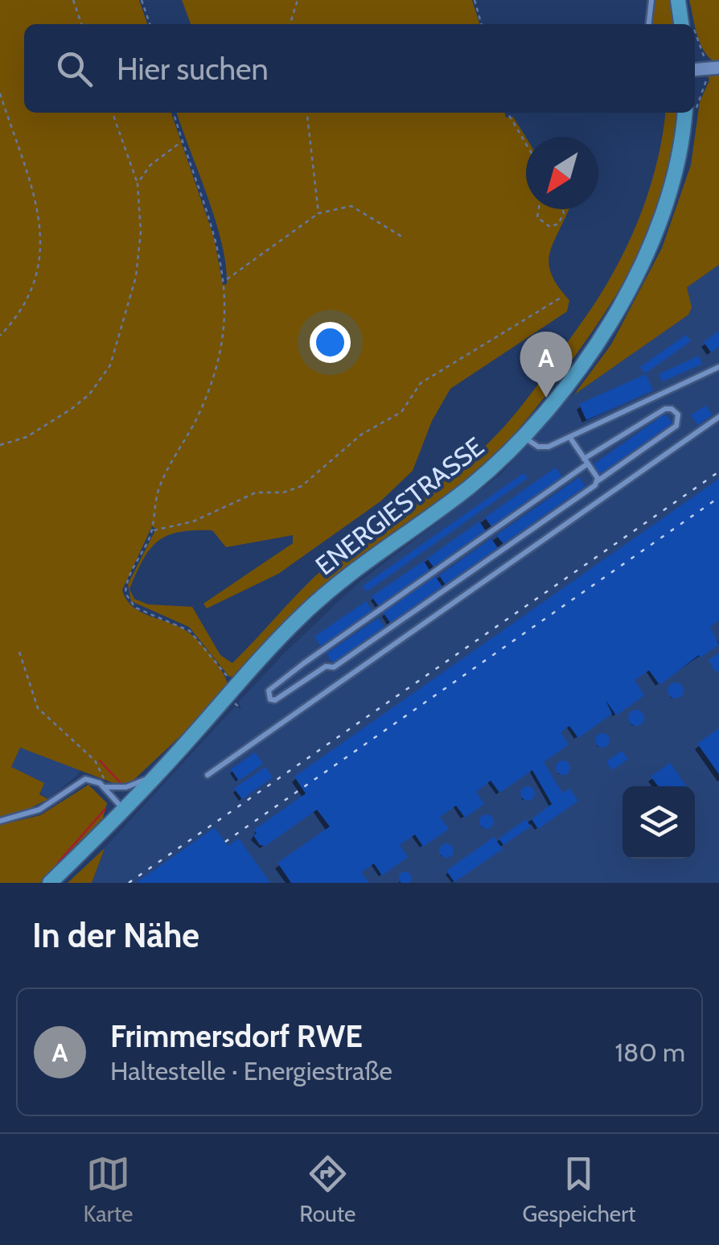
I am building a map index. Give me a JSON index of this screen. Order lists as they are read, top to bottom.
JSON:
{
  "streets": {
    "main road": ["ENERGIESTRASSE"]
  },
  "north": "bottom left",
  "page": {
    "search": "Hier suchen",
    "pins": "A",
    "heading": "In der Nähe",
    "list": [
      {
        "mark": "A",
        "name": "Frimmersdorf RWE",
        "note": "Haltestelle · Energiestraße",
        "value": "180 m"
      }
    ],
    "nav": ["Karte", "Route", "Gespeichert"]
  }
}
